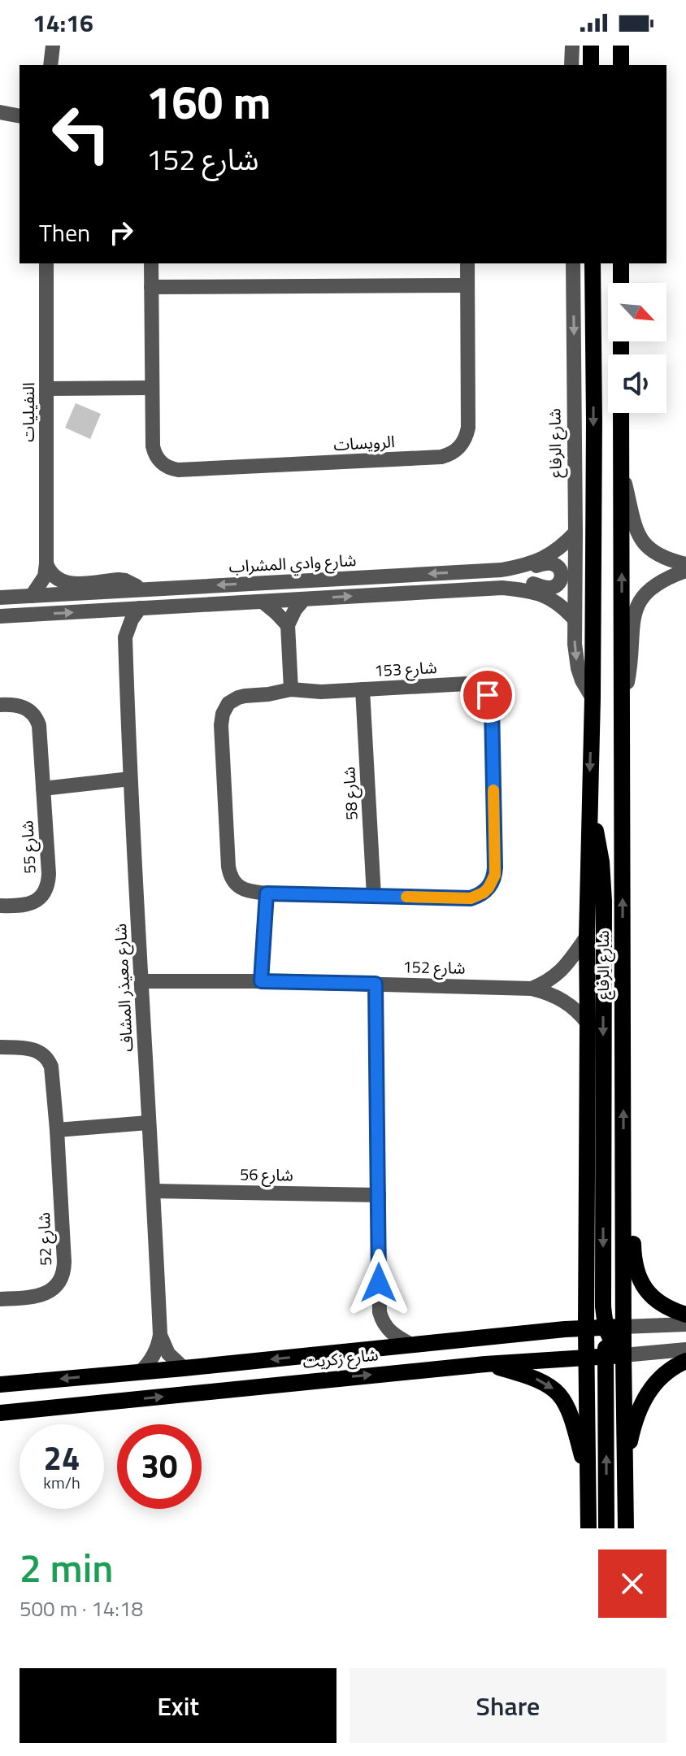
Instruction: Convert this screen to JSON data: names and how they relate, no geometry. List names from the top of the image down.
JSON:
{
  "streets": {
    "main road": ["شارع الرفاع", "شارع زكريت"],
    "street": [
      "النفيليات",
      "الرويسات",
      "شارع وادي المشراب",
      "شارع 153",
      "شارع 58",
      "شارع 55",
      "شارع 152",
      "شارع معيذر المشاف",
      "شارع 56",
      "شارع 52"
    ]
  },
  "crossings": [
    ["النفيليات", "شارع وادي المشراب"],
    ["شارع الرفاع", "شارع وادي المشراب"],
    ["شارع الرفاع", "شارع 152"],
    ["شارع الرفاع", "شارع زكريت"],
    ["شارع 153", "شارع 58"],
    ["شارع 152", "شارع معيذر المشاف"],
    ["شارع معيذر المشاف", "شارع 56"],
    ["شارع معيذر المشاف", "شارع زكريت"]
  ],
  "north": "bottom right",
  "page": {
    "status": "14:16",
    "turn": ["160 m", "شارع 152"],
    "then": "Then",
    "speed": "24 km/h",
    "limit": "30",
    "heading": ["2 min", "500 m · 14:18"],
    "buttons": ["Exit", "Share"]
  }
}
